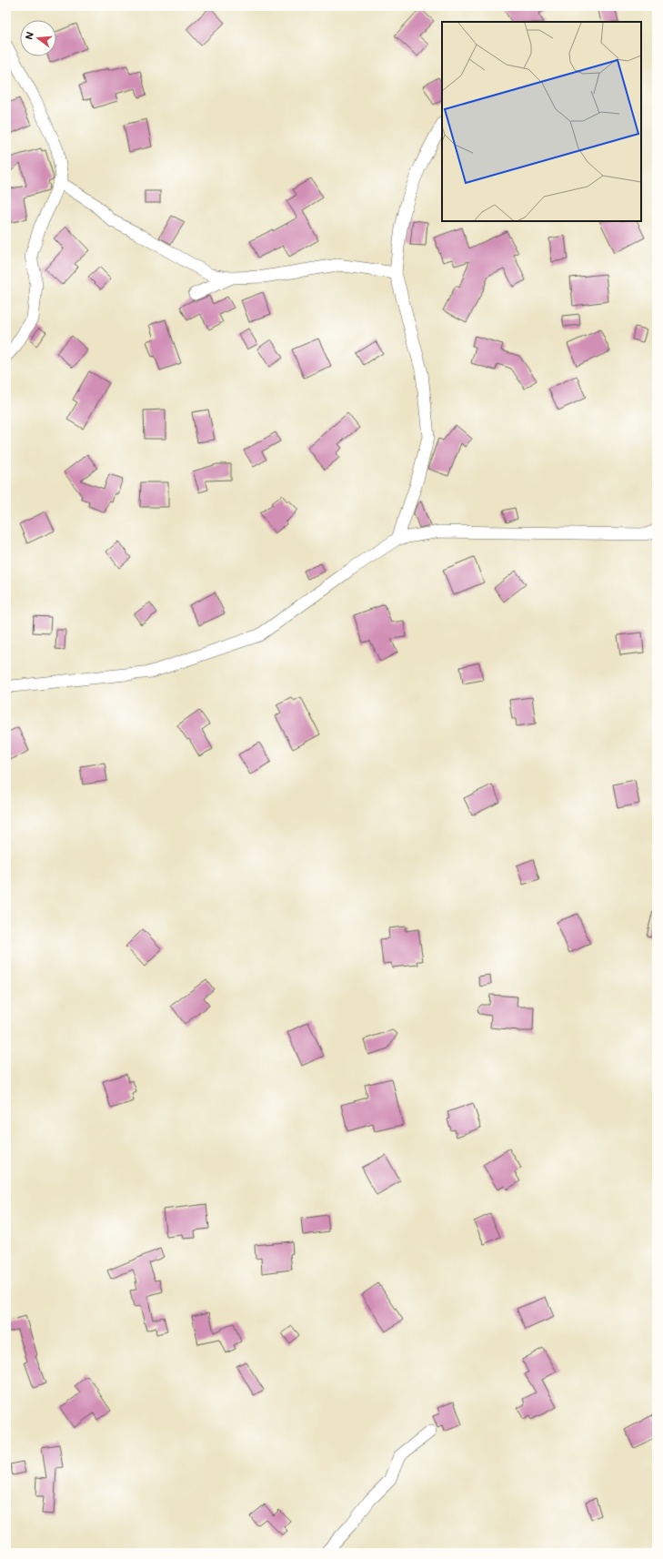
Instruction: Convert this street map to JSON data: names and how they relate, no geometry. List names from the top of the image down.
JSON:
{
  "north": "left"
}
